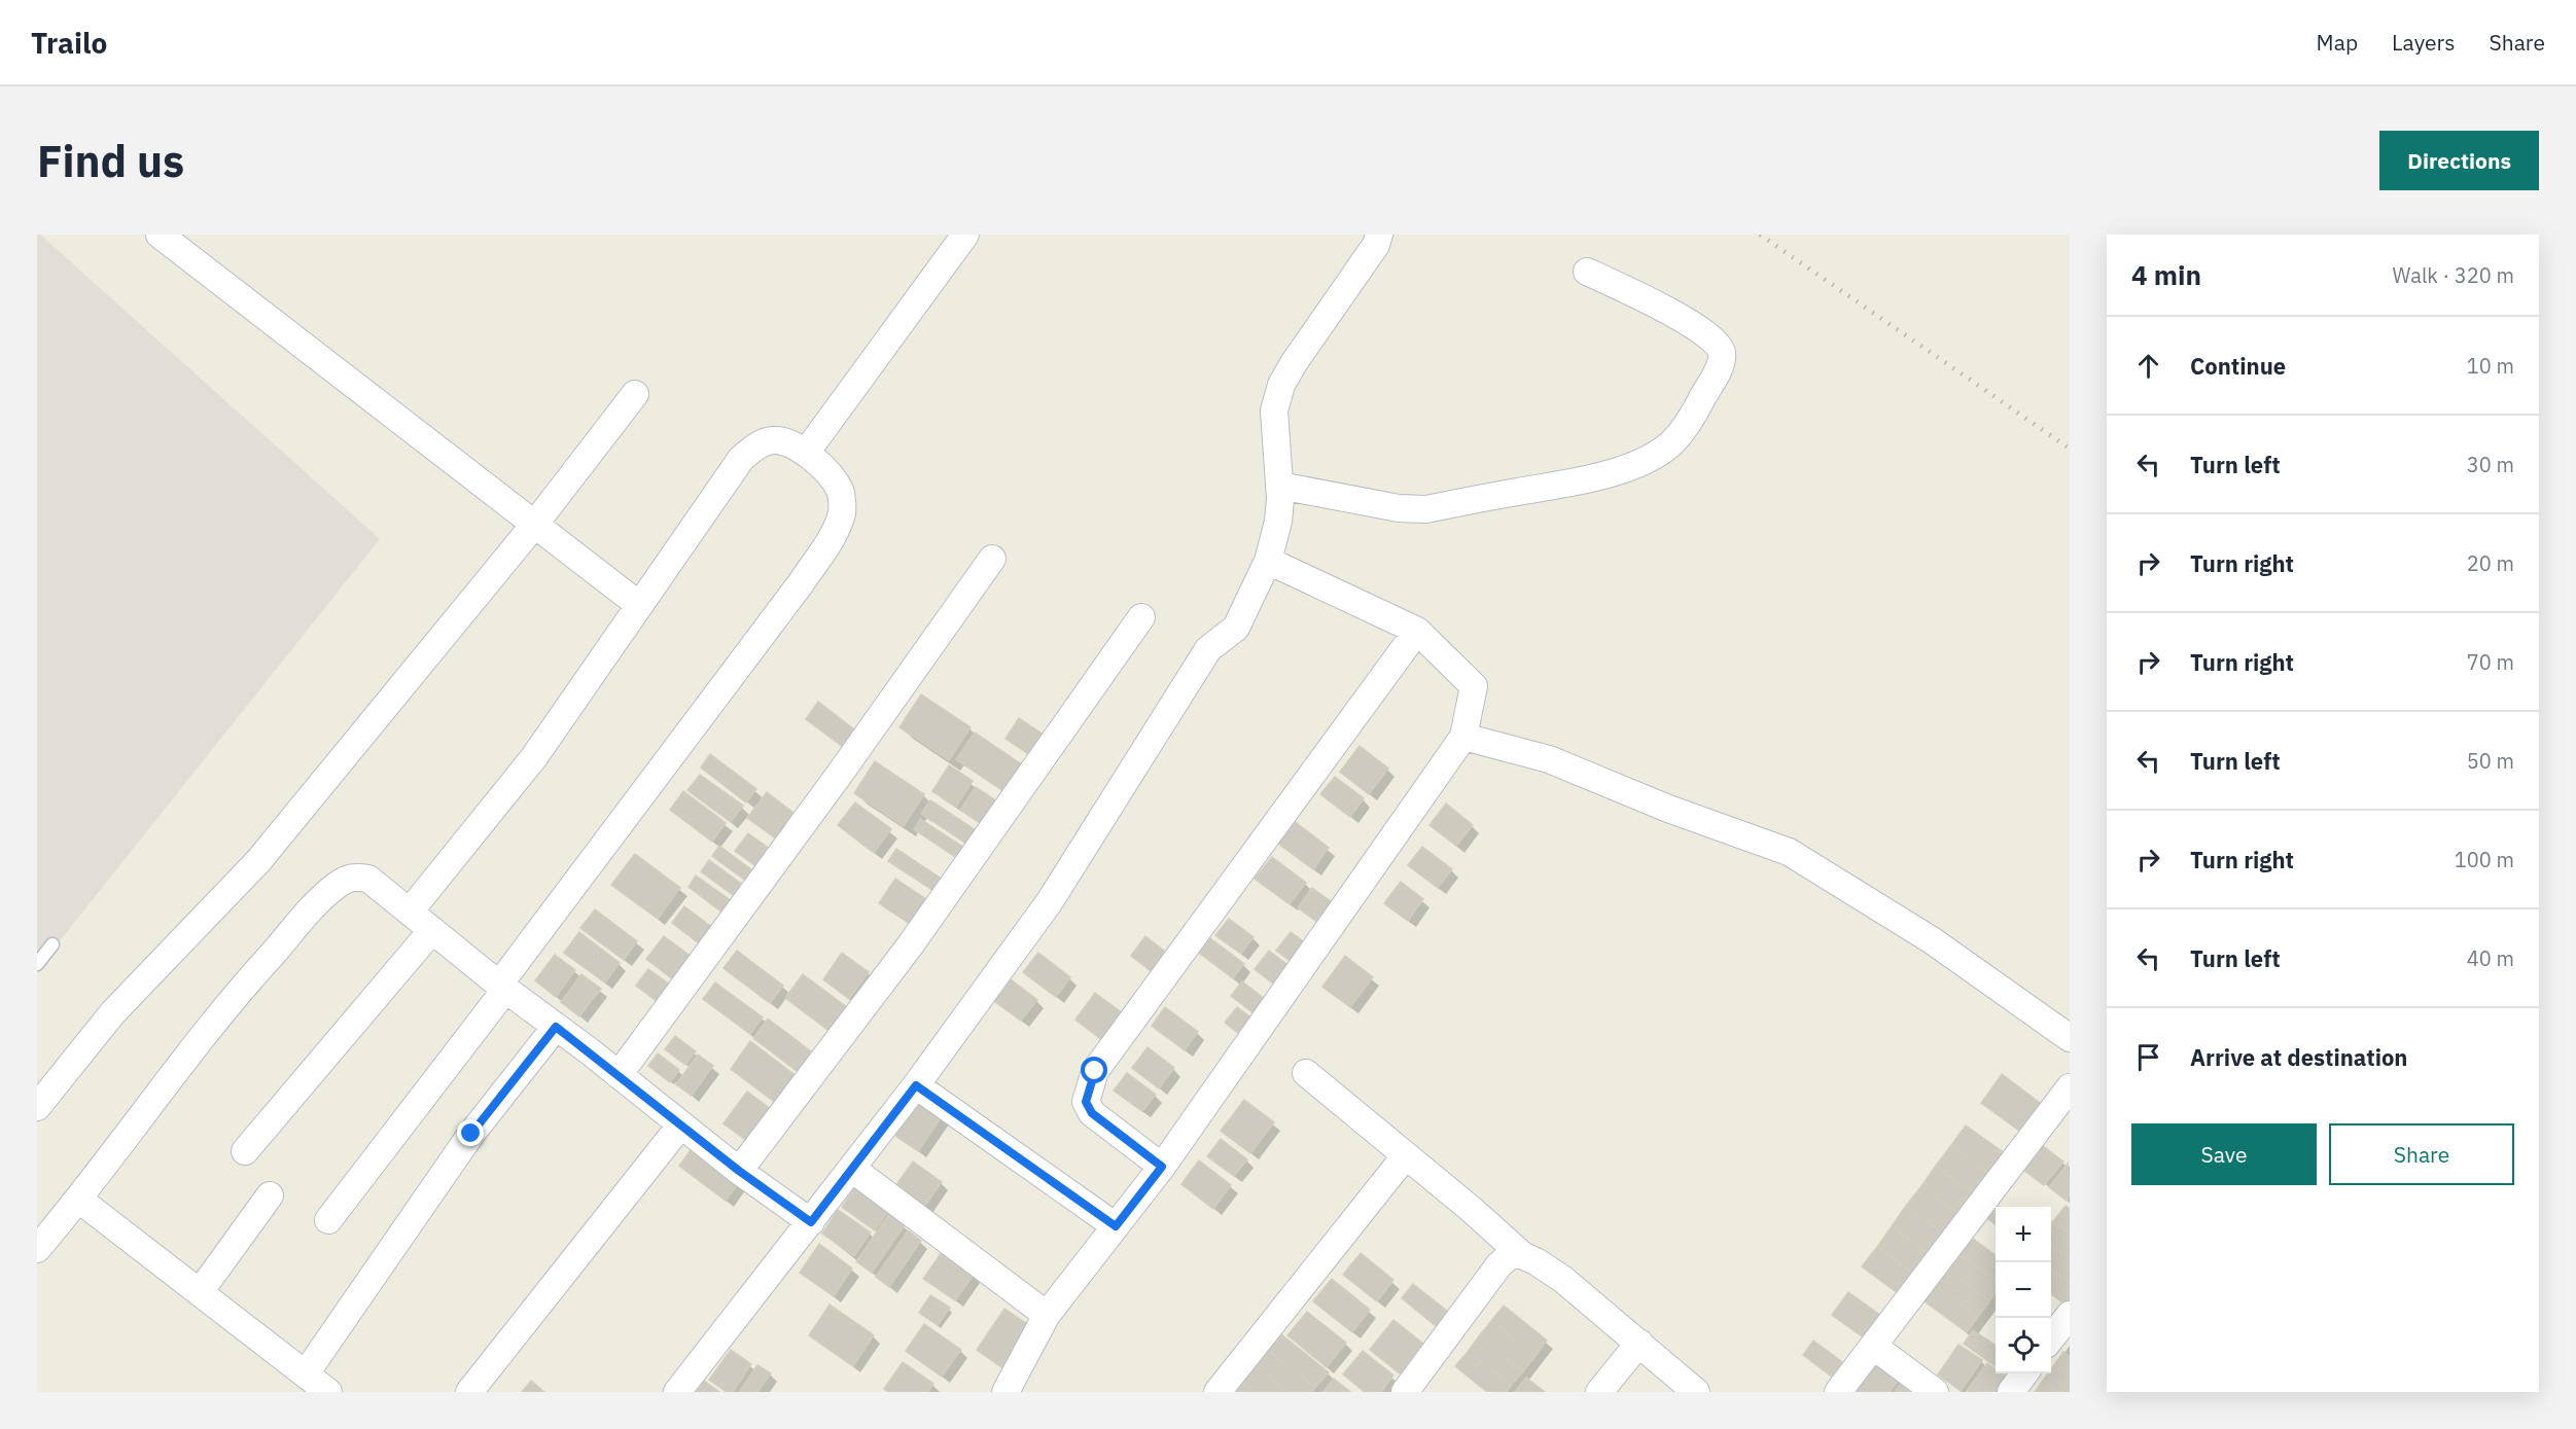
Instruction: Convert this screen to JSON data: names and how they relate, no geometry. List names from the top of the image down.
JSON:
{
  "page": {
    "header": "Trailo",
    "nav": ["Map", "Layers", "Share"],
    "buttons": [
      "Directions",
      ["Save", "Share"]
    ],
    "title": "Find us",
    "heading": ["4 min", "Walk · 320 m"],
    "list": [
      ["Continue", "10 m"],
      ["Turn left", "30 m"],
      ["Turn right", "20 m"],
      ["Turn right", "70 m"],
      ["Turn left", "50 m"],
      ["Turn right", "100 m"],
      ["Turn left", "40 m"],
      "Arrive at destination"
    ],
    "map_buttons": ["+", "−"]
  }
}
